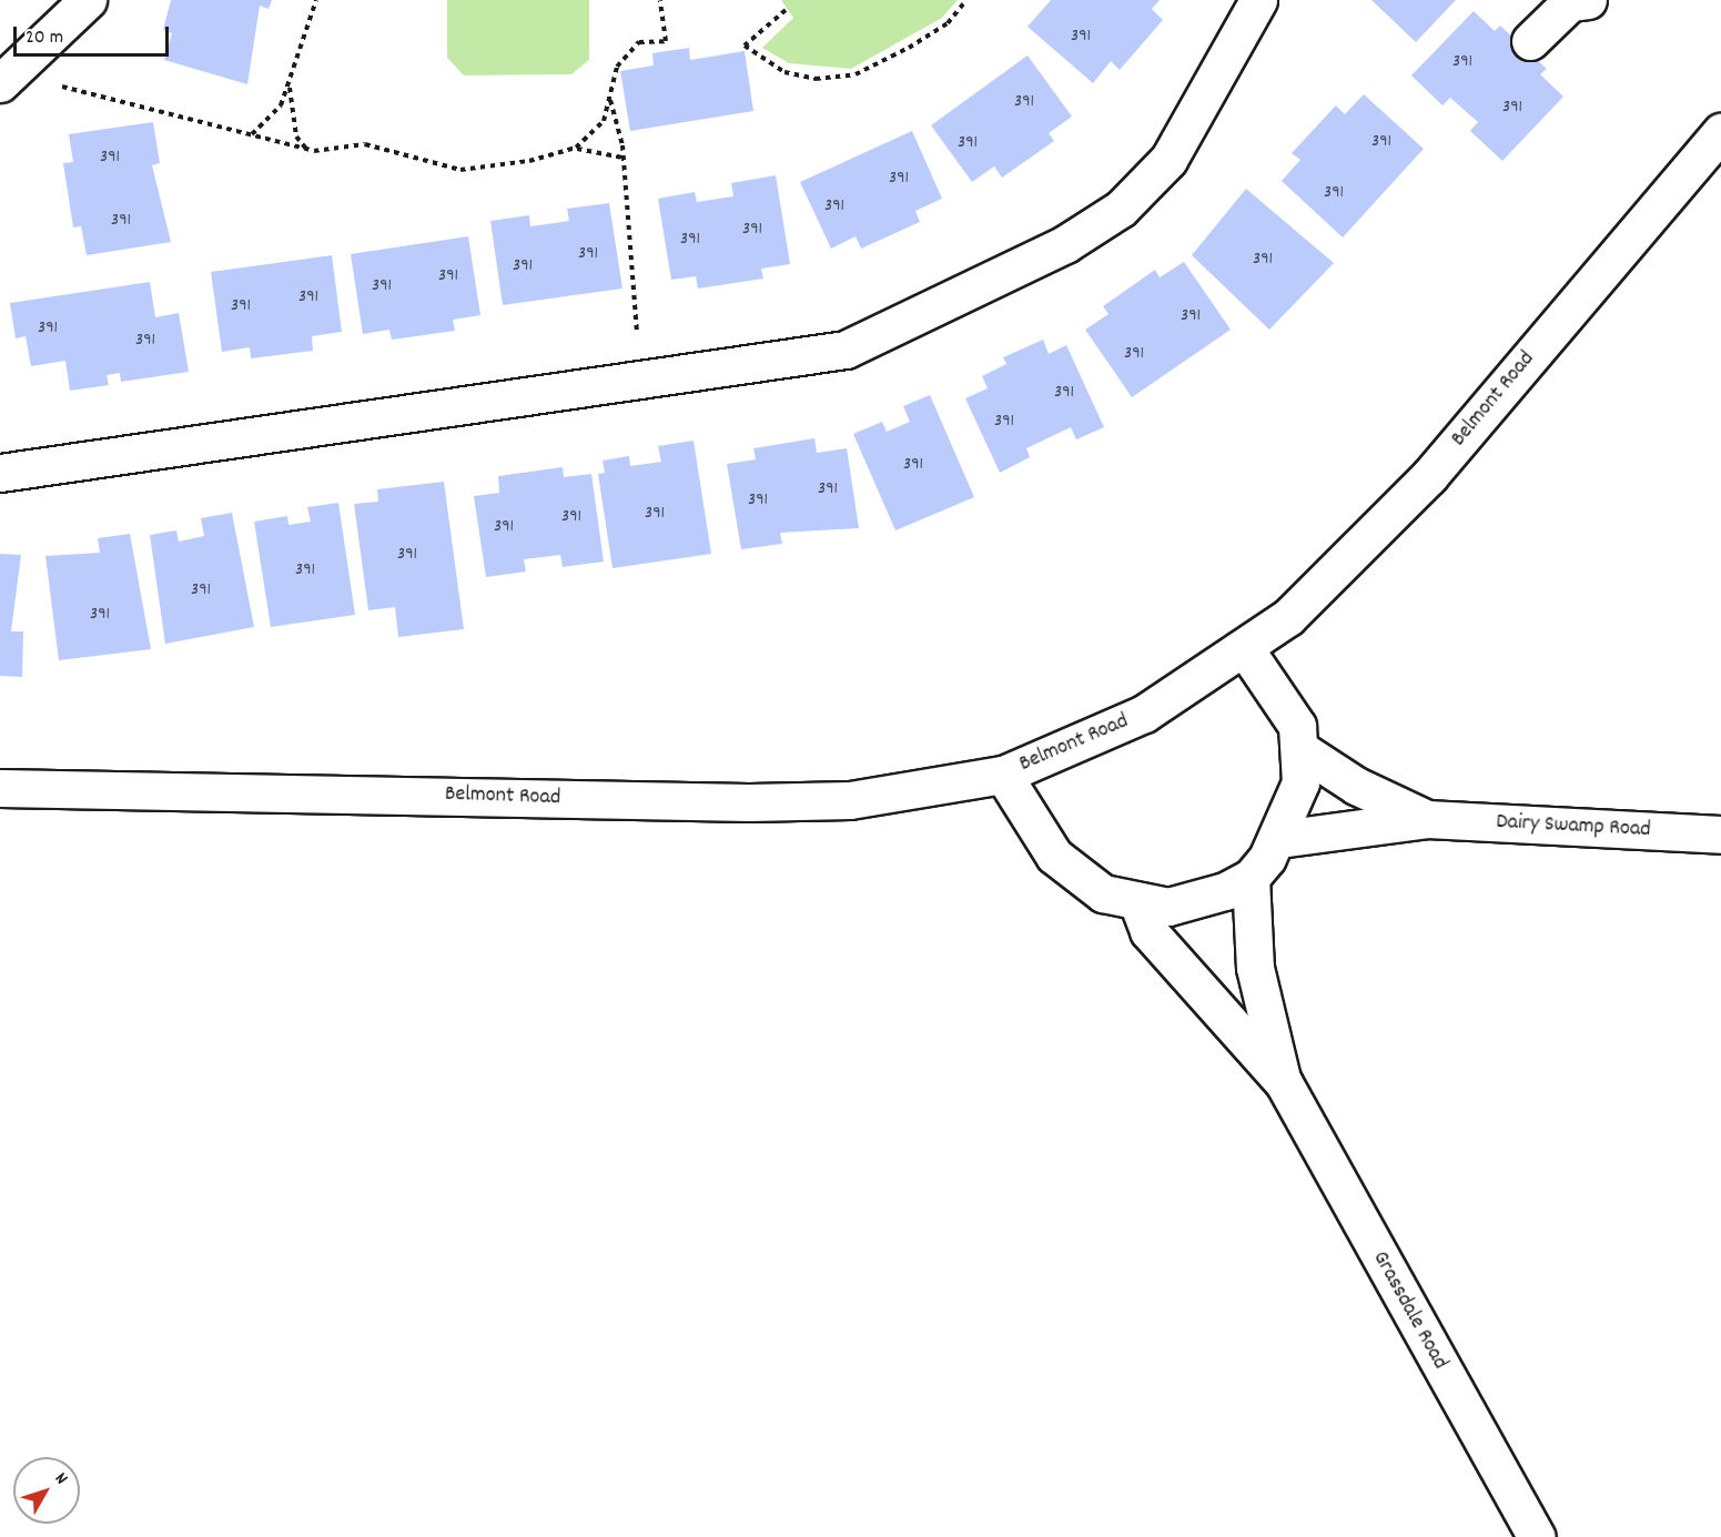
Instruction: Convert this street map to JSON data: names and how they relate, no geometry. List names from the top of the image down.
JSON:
{
  "streets": {
    "street": ["Belmont Road", "Dairy Swamp Road", "Grassdale Road"]
  },
  "crossings": [
    ["Belmont Road", "Dairy Swamp Road"],
    ["Belmont Road", "Grassdale Road"]
  ],
  "house_numbers": [
    "391",
    "391",
    "391",
    "391",
    "391",
    "391",
    "391",
    "391",
    "391",
    "391",
    "391",
    "391",
    "391",
    "391",
    "391",
    "391",
    "391",
    "391",
    "391",
    "391",
    "391",
    "391",
    "391",
    "391",
    "391",
    "391",
    "391",
    "391",
    "391",
    "391",
    "391",
    "391",
    "391",
    "391",
    "391",
    "391"
  ],
  "scale_bar": "20 m",
  "north": "top right"
}
